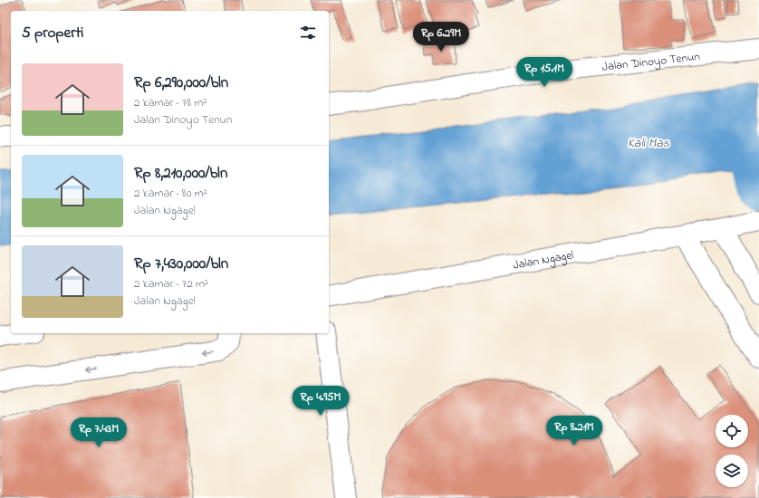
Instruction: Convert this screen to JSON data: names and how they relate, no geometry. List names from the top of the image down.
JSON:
{
  "streets": {
    "main road": ["Jalan Dinoyo Tenun", "Jalan Ngagel"]
  },
  "water": ["Kali Mas"],
  "page": {
    "heading": "5 properti",
    "price": [
      "Rp 6.29M",
      "Rp 15.1M",
      "Rp 4.95M",
      "Rp 8.21M",
      "Rp 7.43M"
    ],
    "list": [
      {
        "name": "Rp 6,290,000/bln",
        "note": "2 kamar · 78 m² · Jalan Dinoyo Tenun"
      },
      {
        "name": "Rp 8,210,000/bln",
        "note": "2 kamar · 80 m² · Jalan Ngagel"
      },
      {
        "name": "Rp 7,430,000/bln",
        "note": "2 kamar · 72 m² · Jalan Ngagel"
      }
    ]
  }
}
